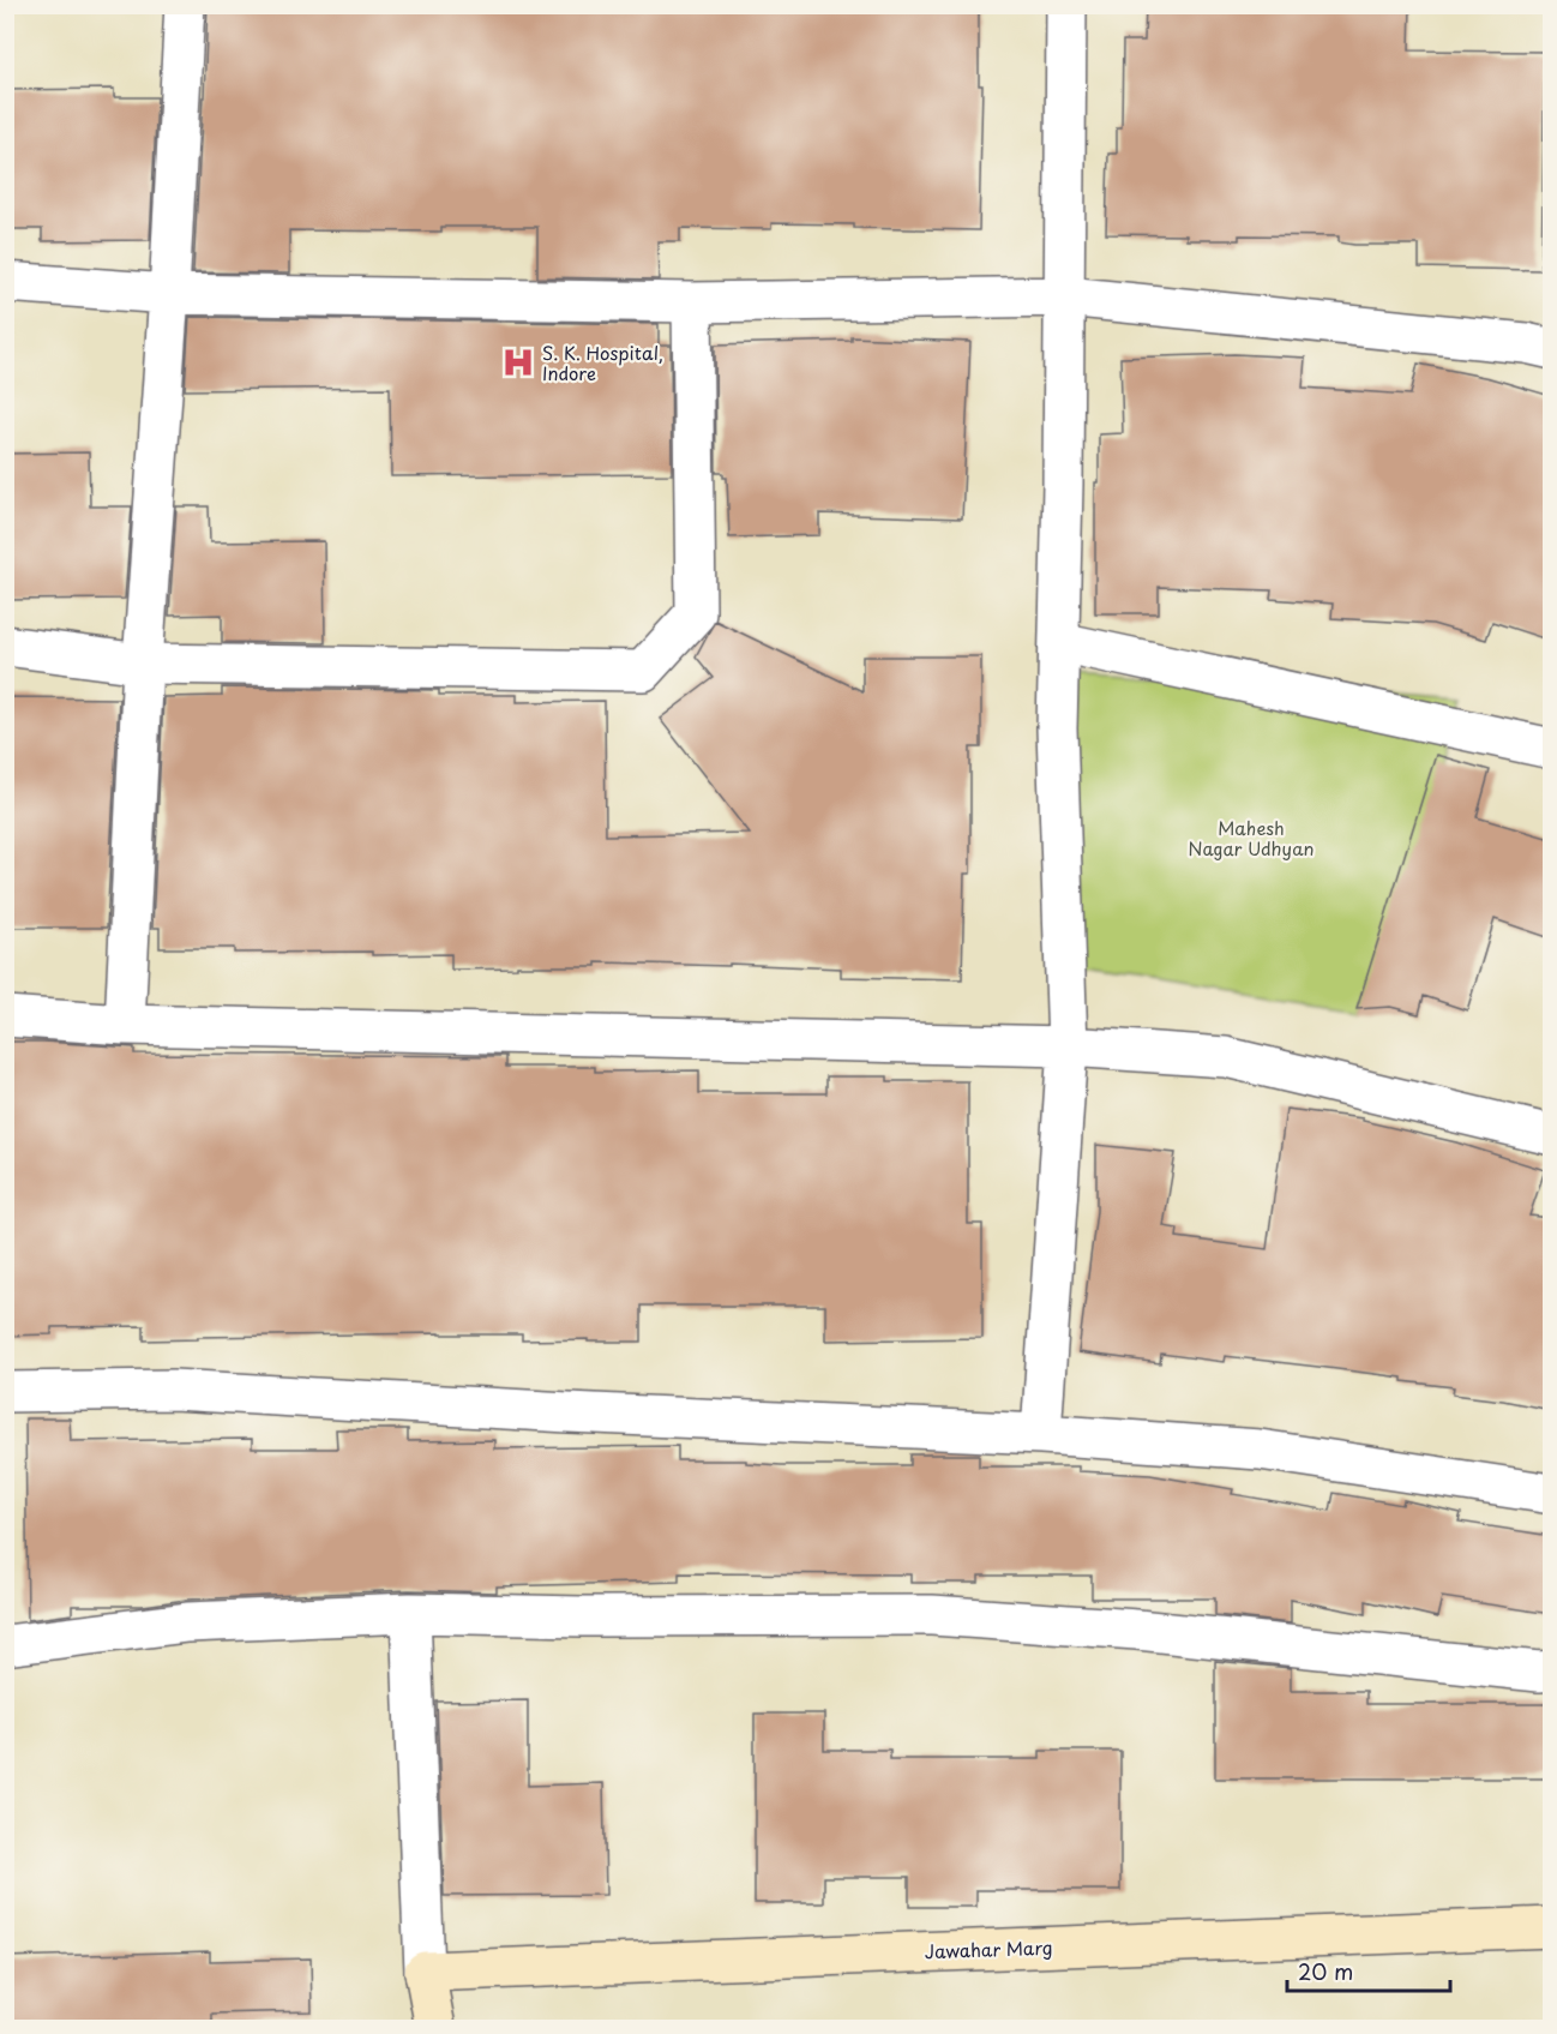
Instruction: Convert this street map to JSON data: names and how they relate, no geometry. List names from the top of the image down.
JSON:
{
  "streets": {
    "street": ["Jawahar Marg"]
  },
  "parks": ["Mahesh Nagar Udhyan"],
  "places": {
    "hospital": ["S. K. Hospital, Indore"]
  },
  "scale_bar": "20 m"
}
